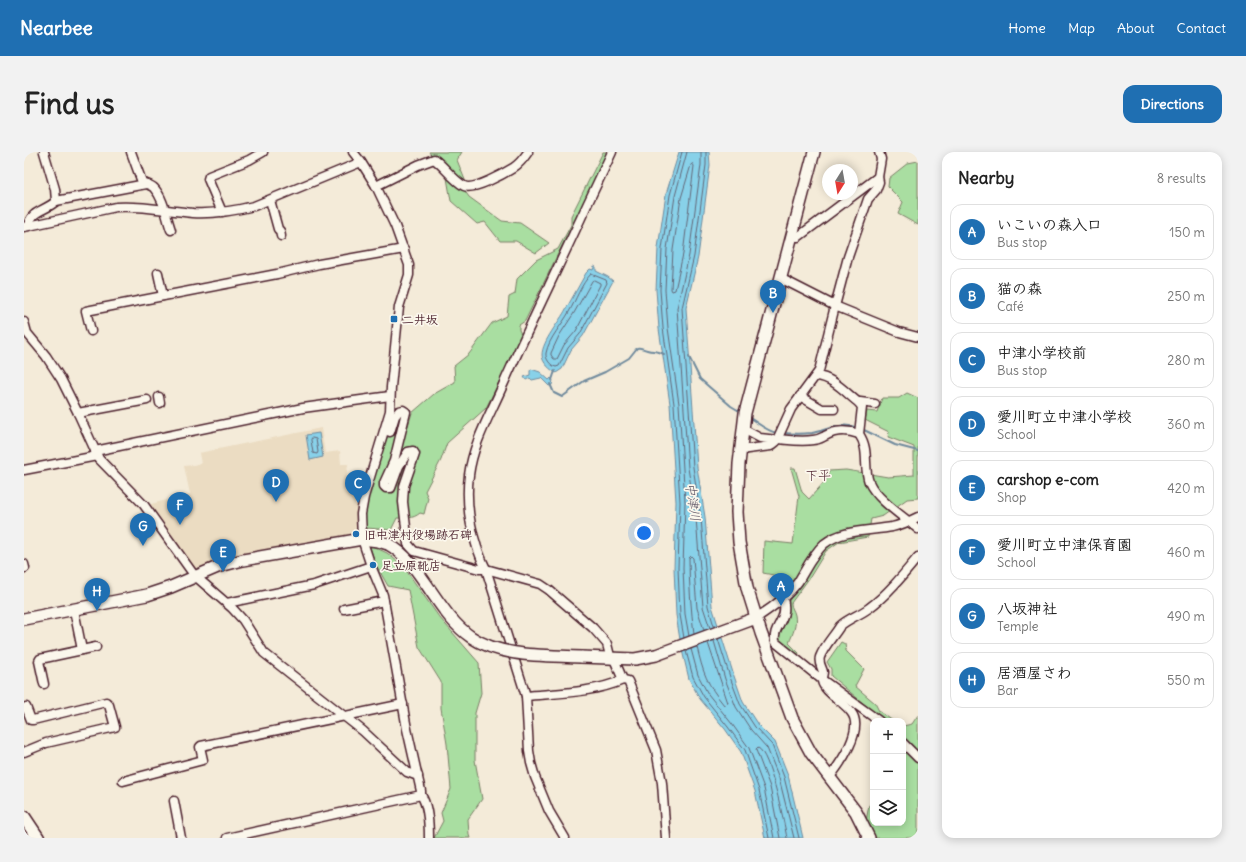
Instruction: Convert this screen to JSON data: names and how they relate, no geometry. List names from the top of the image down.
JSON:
{
  "districts": ["下平"],
  "water": ["中津川"],
  "places": {
    "transit": ["二井坂"],
    "other": ["旧中津村役場跡石碑", "足立原靴店"]
  },
  "north": "bottom",
  "page": {
    "header": "Nearbee",
    "nav": [
      "Home",
      "Map",
      "About",
      "Contact"
    ],
    "buttons": "Directions",
    "title": "Find us",
    "heading": ["Nearby", "8 results"],
    "list": [
      {
        "mark": "A",
        "name": "いこいの森入口",
        "note": "Bus stop",
        "value": "150 m"
      },
      {
        "mark": "B",
        "name": "猫の森",
        "note": "Café",
        "value": "250 m"
      },
      {
        "mark": "C",
        "name": "中津小学校前",
        "note": "Bus stop",
        "value": "280 m"
      },
      {
        "mark": "D",
        "name": "愛川町立中津小学校",
        "note": "School",
        "value": "360 m"
      },
      {
        "mark": "E",
        "name": "carshop e-com",
        "note": "Shop",
        "value": "420 m"
      },
      {
        "mark": "F",
        "name": "愛川町立中津保育園",
        "note": "School",
        "value": "460 m"
      },
      {
        "mark": "G",
        "name": "八坂神社",
        "note": "Temple",
        "value": "490 m"
      },
      {
        "mark": "H",
        "name": "居酒屋さわ",
        "note": "Bar",
        "value": "550 m"
      }
    ],
    "pins": [
      "B",
      "D",
      "C",
      "F",
      "G",
      "E",
      "A",
      "H"
    ],
    "map_buttons": ["+", "−"]
  }
}
